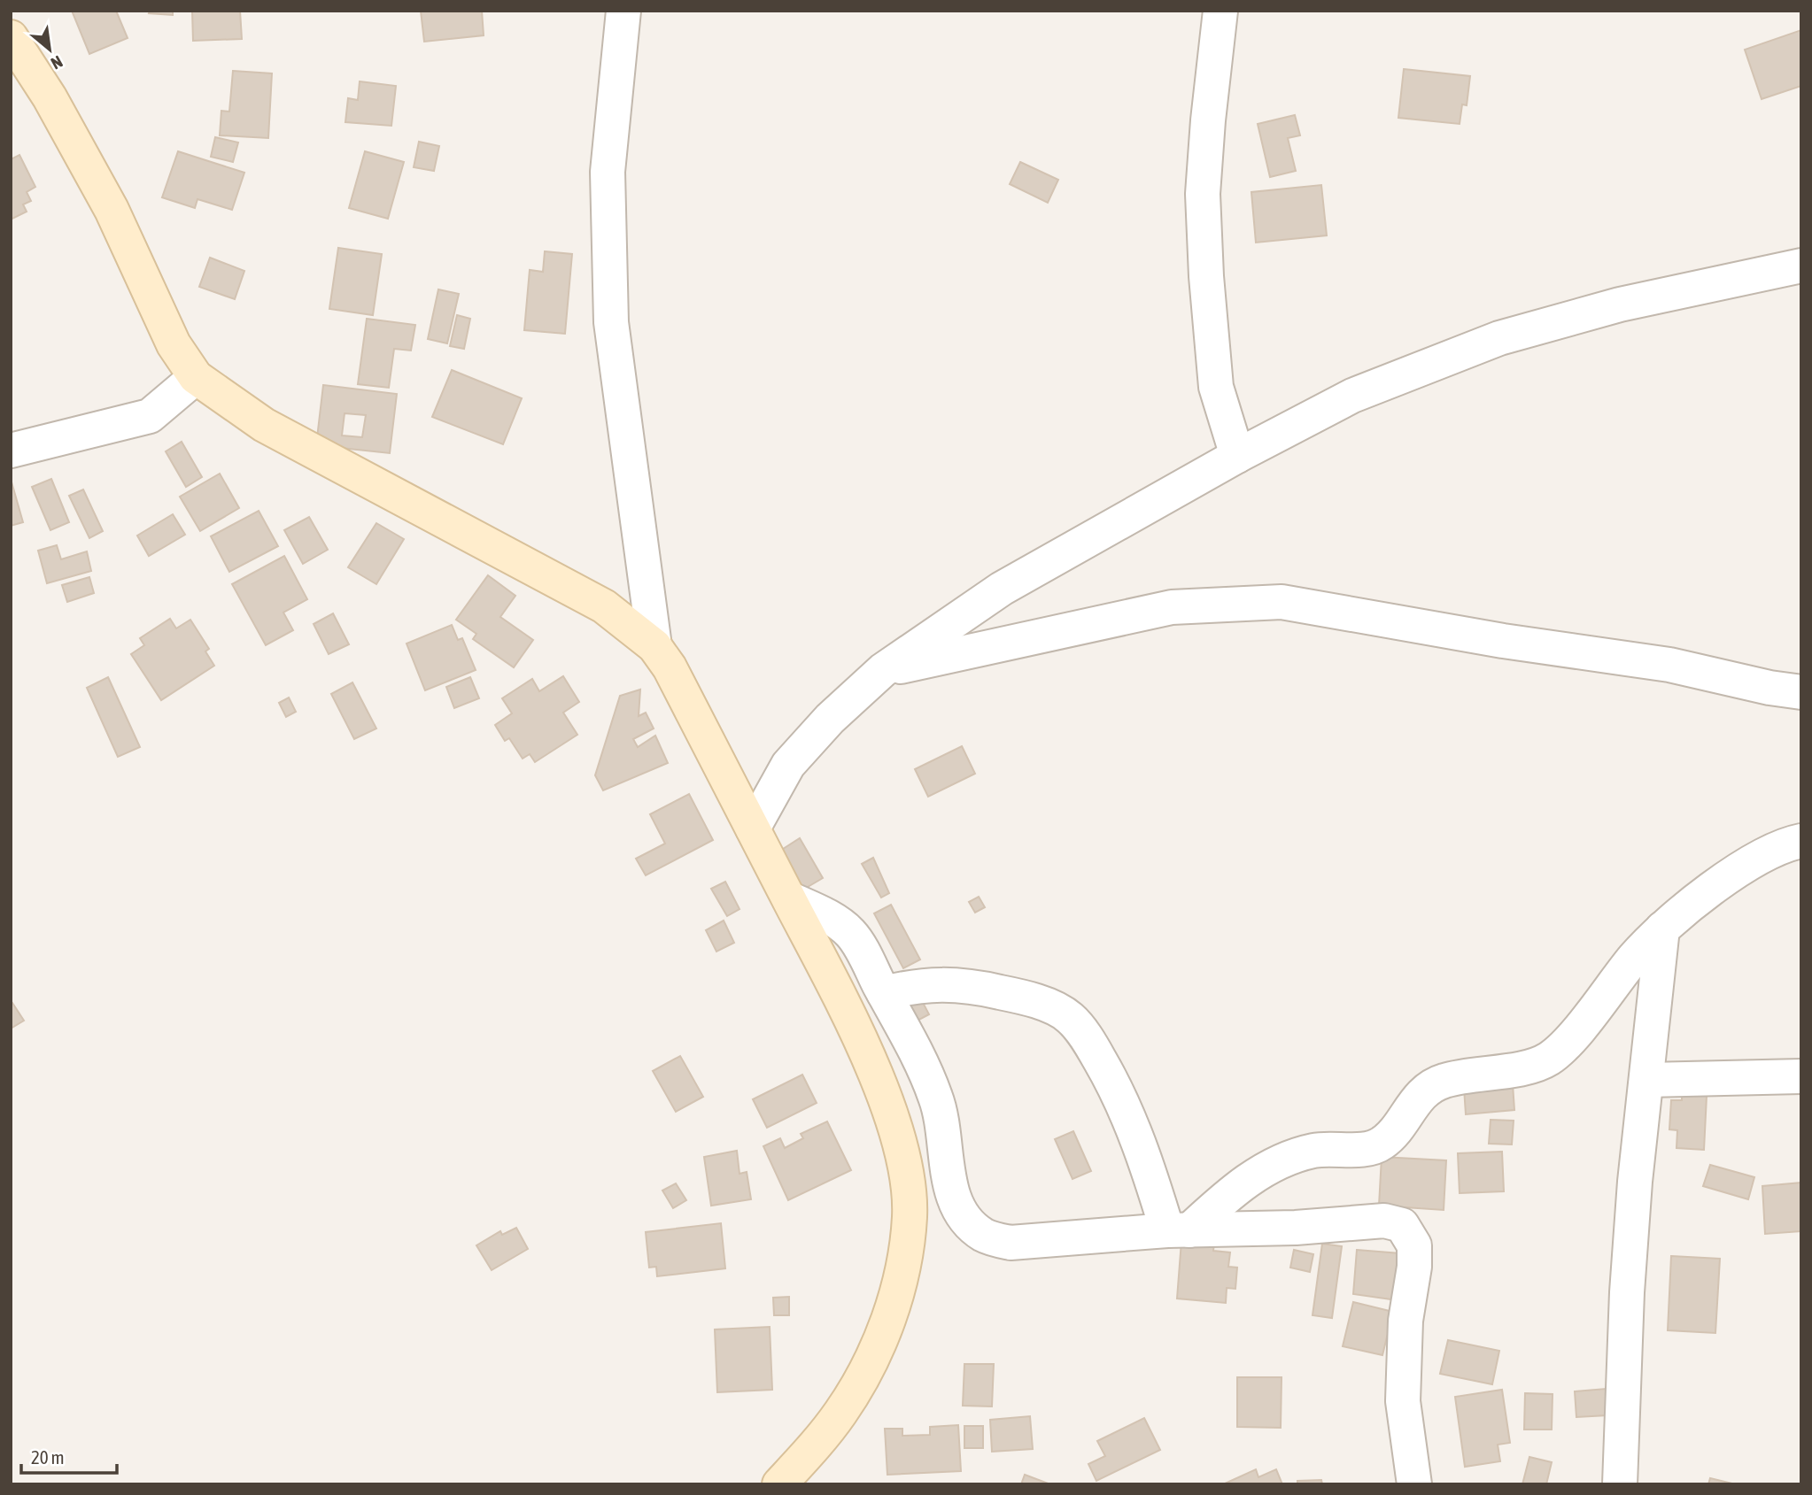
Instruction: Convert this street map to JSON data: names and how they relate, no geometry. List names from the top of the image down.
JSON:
{
  "scale_bar": "20 m",
  "north": "bottom right"
}
